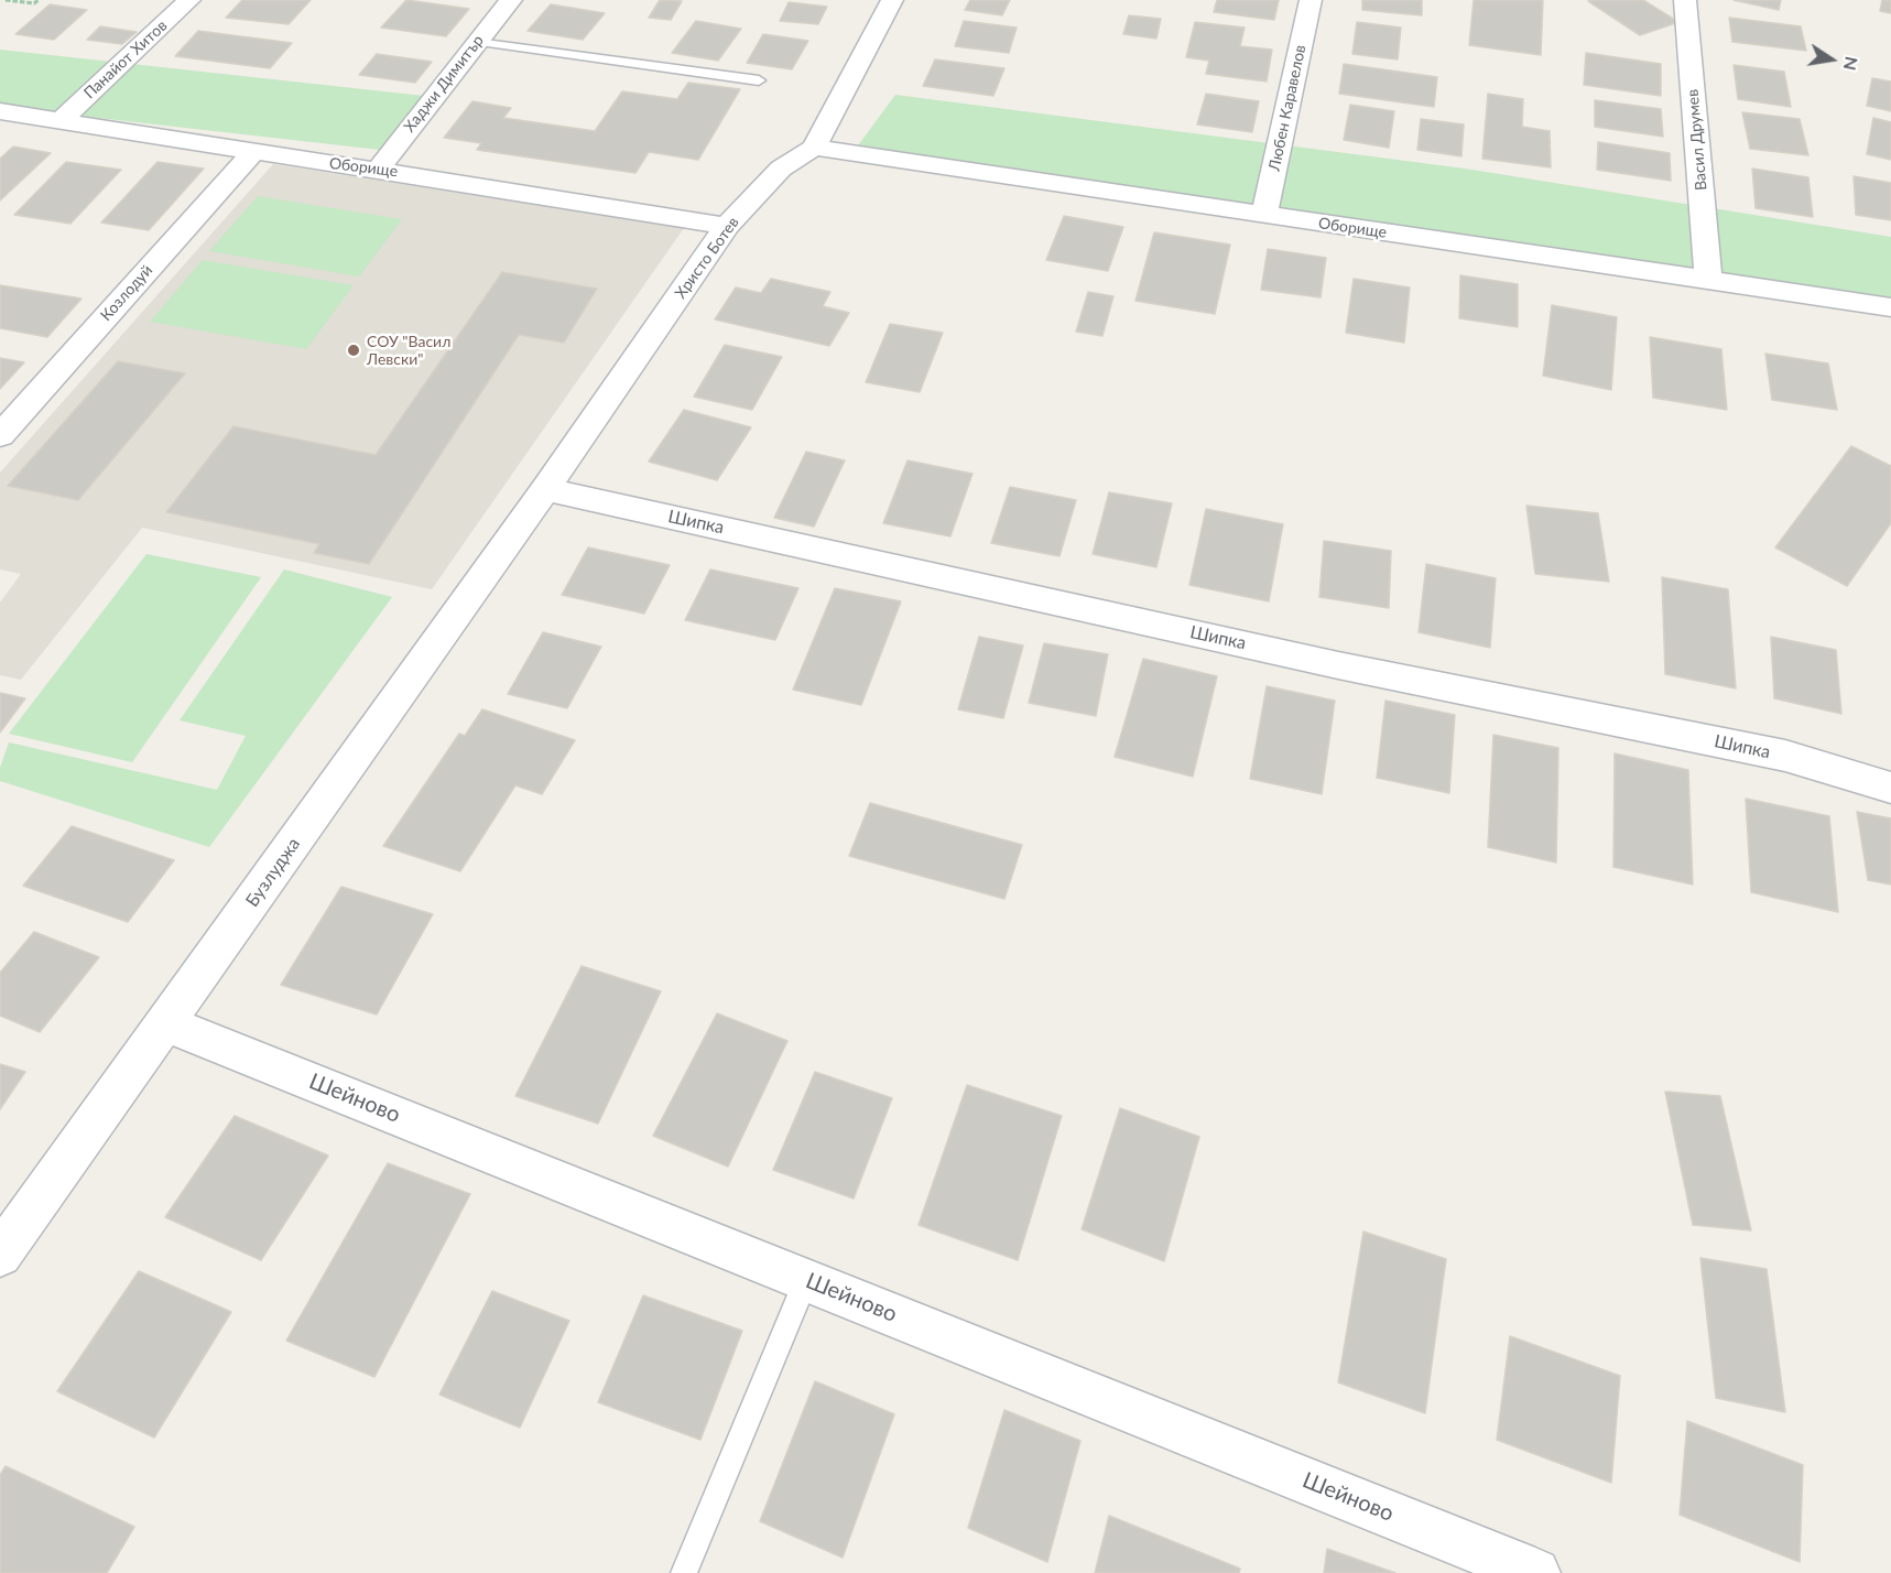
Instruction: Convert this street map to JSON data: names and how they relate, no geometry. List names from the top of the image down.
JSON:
{
  "streets": {
    "street": [
      "Панайот Хитов",
      "Хаджи Димитър",
      "Любен Каравелов",
      "Васил Друмев",
      "Оборище",
      "Христо Ботев",
      "Козлодуй",
      "Шипка",
      "Бузлуджа",
      "Шейново"
    ]
  },
  "crossings": [
    ["Панайот Хитов", "Оборище"],
    ["Хаджи Димитър", "Оборище"],
    ["Любен Каравелов", "Оборище"],
    ["Васил Друмев", "Оборище"],
    ["Оборище", "Христо Ботев"],
    ["Оборище", "Козлодуй"],
    ["Христо Ботев", "Шипка"],
    ["Христо Ботев", "Бузлуджа"],
    ["Шипка", "Бузлуджа"],
    ["Бузлуджа", "Шейново"]
  ],
  "places": ["СОУ \"Васил Левски\""],
  "north": "right"
}
